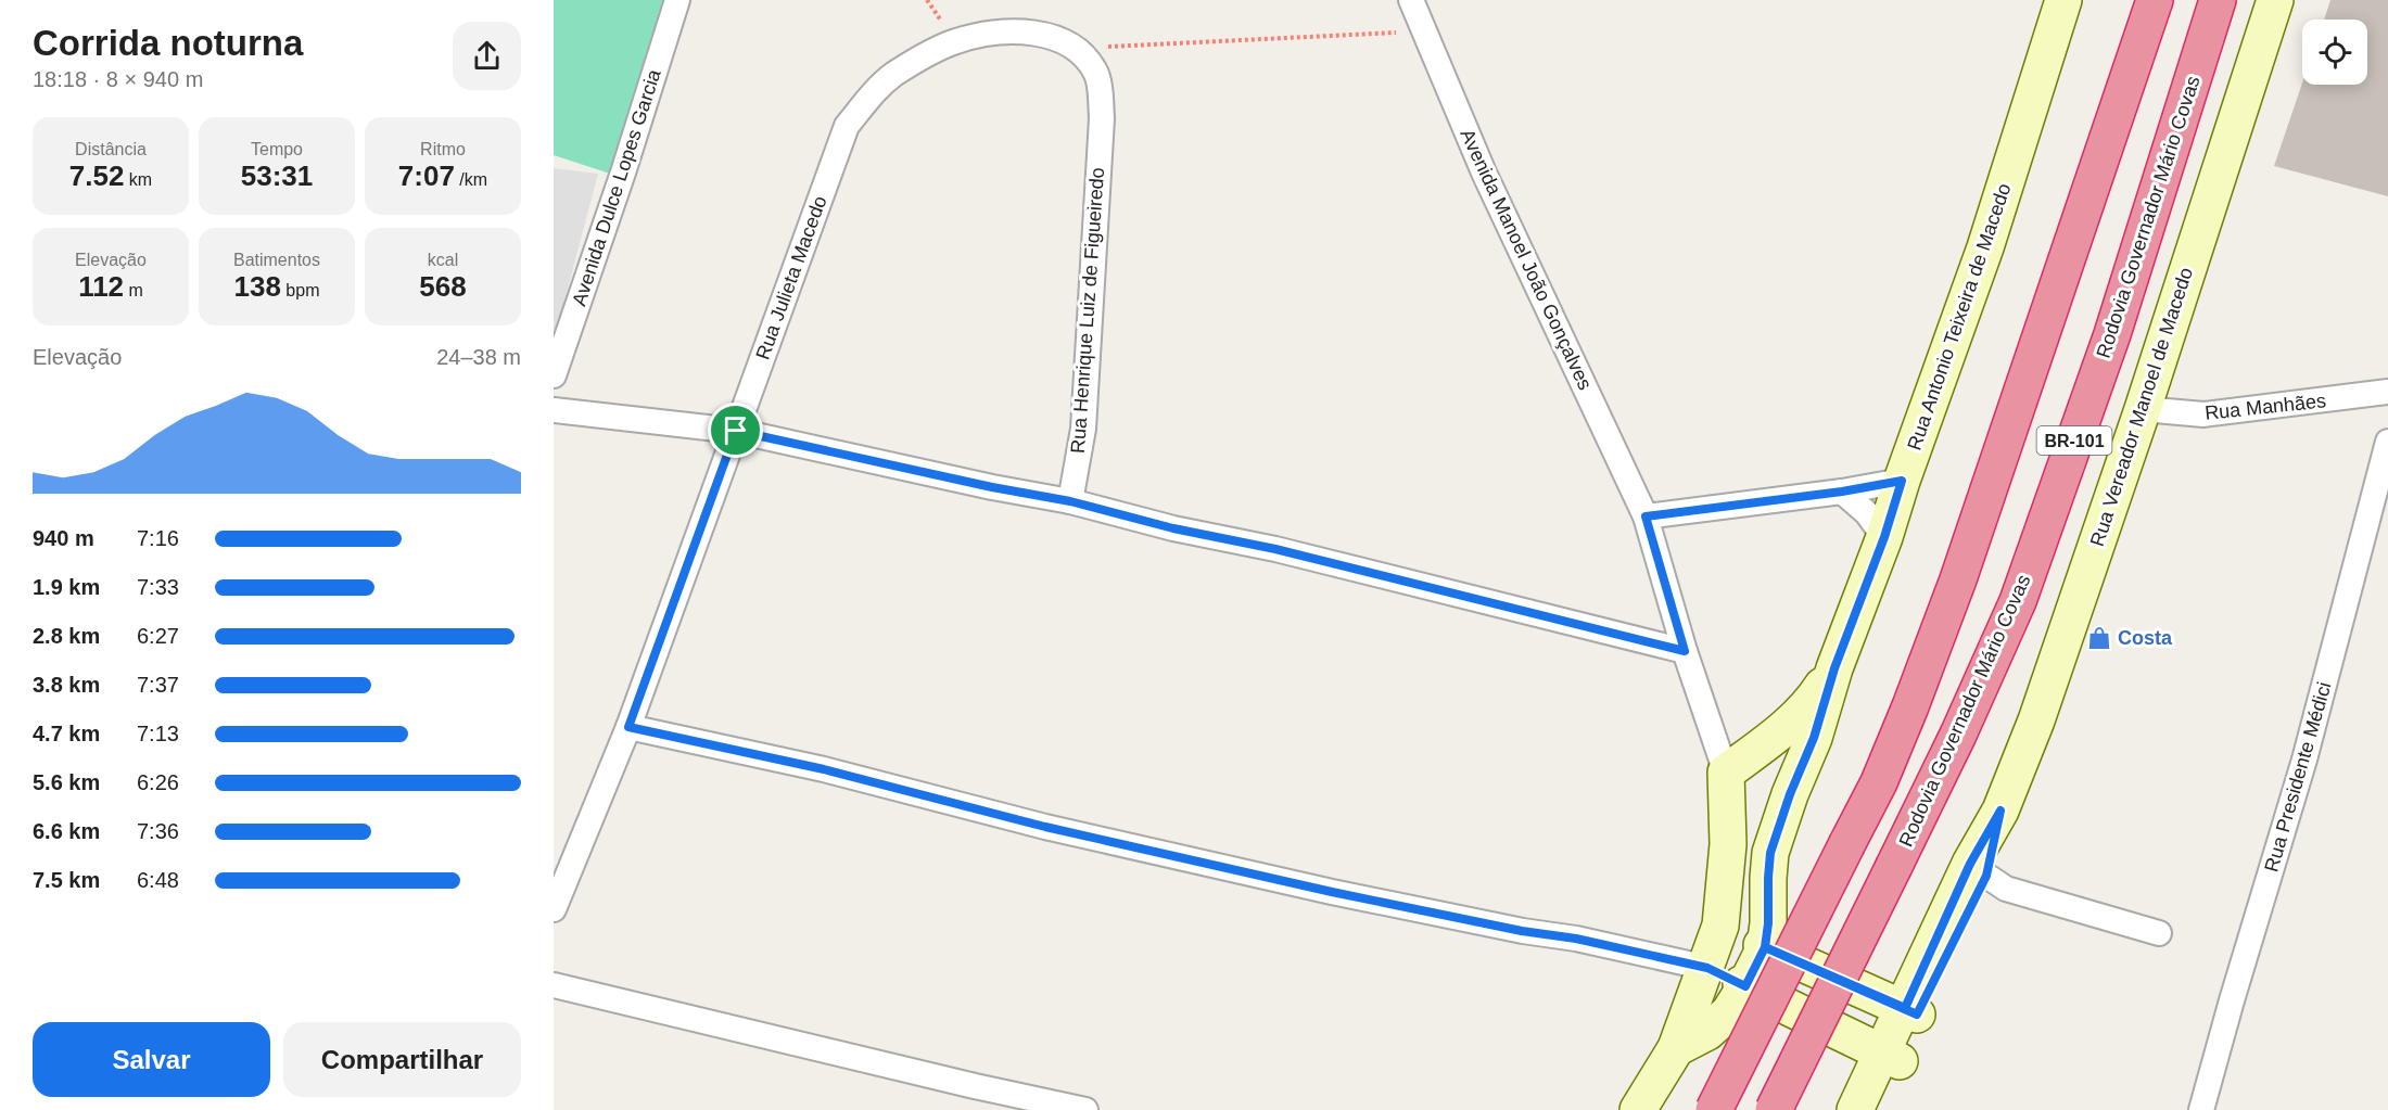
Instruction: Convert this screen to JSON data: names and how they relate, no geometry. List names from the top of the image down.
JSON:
{
  "streets": {
    "highway": ["Rodovia Governador Mário Covas", "BR-101"],
    "street": [
      "Avenida Dulce Lopes Garcia",
      "Avenida Manoel João Gonçalves",
      "Rua Julieta Macedo",
      "Rua Henrique Luiz de Figueiredo",
      "Rua Antonio Teixeira de Macedo",
      "Rua Vereador Manoel de Macedo",
      "Rua Manhães",
      "Rua Presidente Médici"
    ]
  },
  "crossings": [
    ["Rua Julieta Macedo", "Rua Henrique Luiz de Figueiredo"],
    ["Rua Vereador Manoel de Macedo", "Rua Manhães"]
  ],
  "places": {
    "shop": ["Costa"]
  },
  "page": {
    "heading": ["Corrida noturna", "18:18 · 8 × 940 m"],
    "stats": [
      ["Distância", "7.52 km"],
      ["Tempo", "53:31"],
      ["Ritmo", "7:07 /km"],
      ["Elevação", "112 m"],
      ["Batimentos", "138 bpm"],
      ["kcal", "568"]
    ],
    "chart": ["Elevação", "24–38 m"],
    "list": [
      {
        "name": "940 m",
        "note": "7:16"
      },
      {
        "name": "1.9 km",
        "note": "7:33"
      },
      {
        "name": "2.8 km",
        "note": "6:27"
      },
      {
        "name": "3.8 km",
        "note": "7:37"
      },
      {
        "name": "4.7 km",
        "note": "7:13"
      },
      {
        "name": "5.6 km",
        "note": "6:26"
      },
      {
        "name": "6.6 km",
        "note": "7:36"
      },
      {
        "name": "7.5 km",
        "note": "6:48"
      }
    ],
    "buttons": ["Salvar", "Compartilhar"]
  }
}
